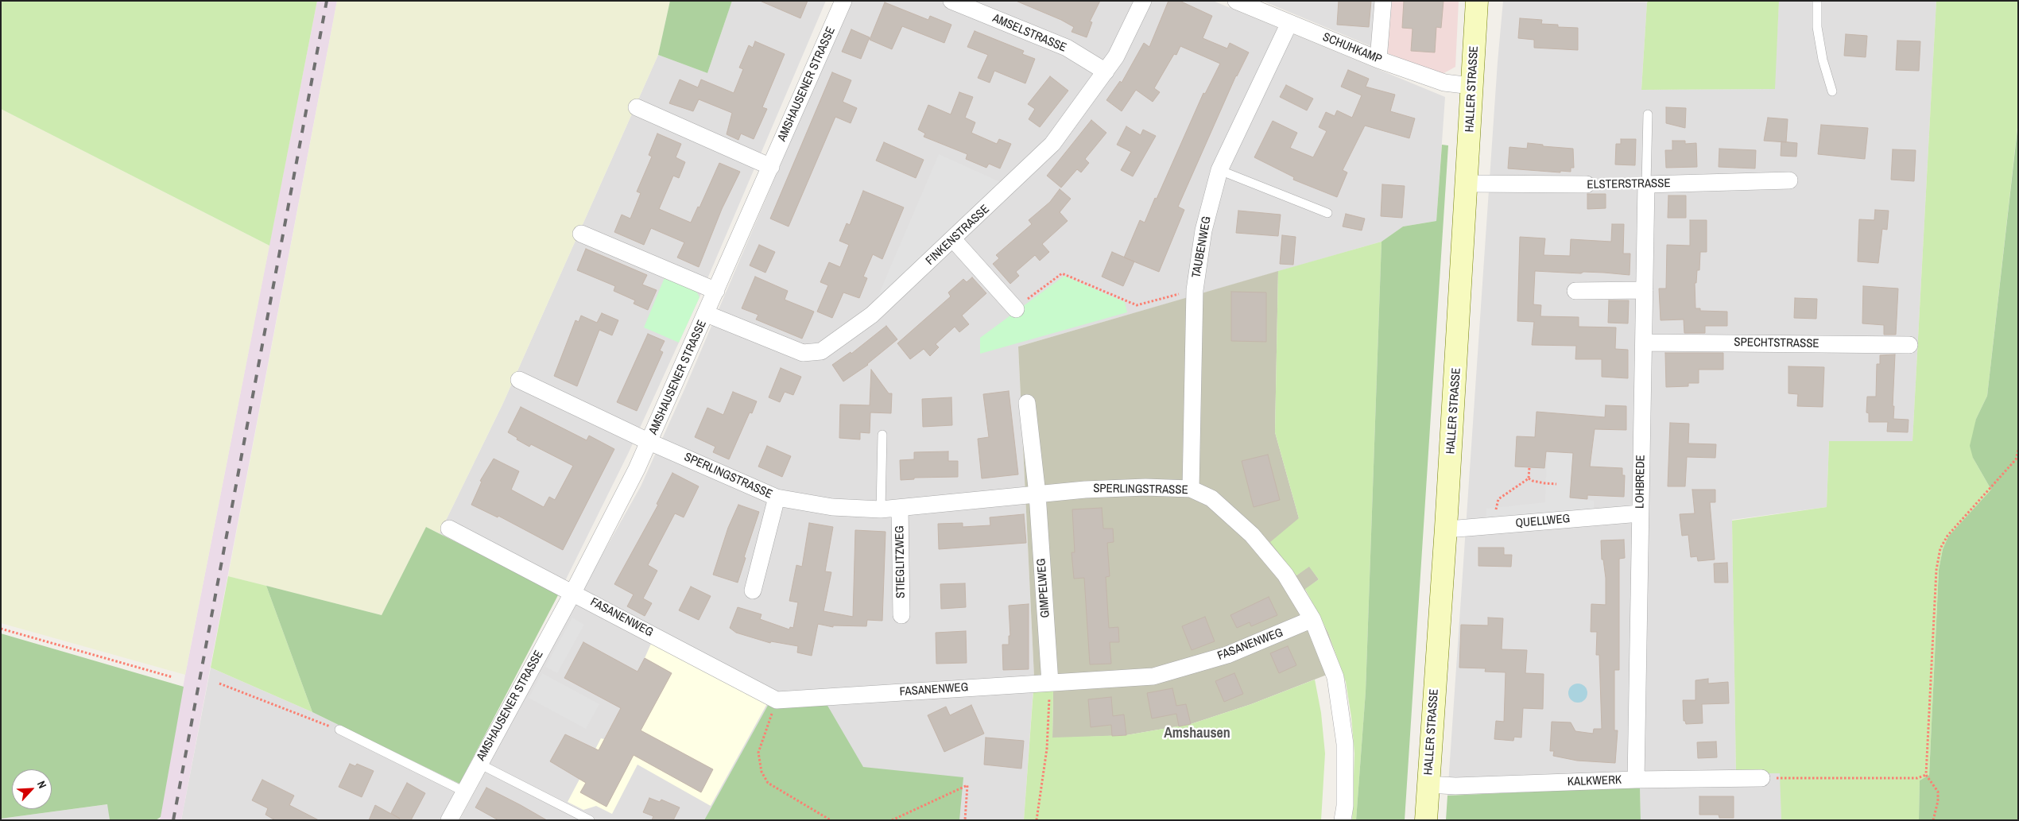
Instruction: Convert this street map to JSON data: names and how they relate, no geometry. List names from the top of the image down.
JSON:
{
  "streets": {
    "main road": ["HALLER STRASSE"],
    "street": [
      "AMSELSTRASSE",
      "SCHUHKAMP",
      "AMSHAUSENER STRASSE",
      "ELSTERSTRASSE",
      "FINKENSTRASSE",
      "TAUBENWEG",
      "SPECHTSTRASSE",
      "SPERLINGSTRASSE",
      "LOHBREDE",
      "QUELLWEG",
      "STIEGLITZWEG",
      "GIMPELWEG",
      "FASANENWEG",
      "KALKWERK"
    ]
  },
  "crossings": [
    ["AMSELSTRASSE", "FINKENSTRASSE"],
    ["SCHUHKAMP", "HALLER STRASSE"],
    ["SCHUHKAMP", "TAUBENWEG"],
    ["AMSHAUSENER STRASSE", "FINKENSTRASSE"],
    ["AMSHAUSENER STRASSE", "SPERLINGSTRASSE"],
    ["AMSHAUSENER STRASSE", "FASANENWEG"],
    ["HALLER STRASSE", "ELSTERSTRASSE"],
    ["HALLER STRASSE", "QUELLWEG"],
    ["HALLER STRASSE", "KALKWERK"],
    ["ELSTERSTRASSE", "LOHBREDE"],
    ["TAUBENWEG", "SPERLINGSTRASSE"],
    ["SPECHTSTRASSE", "LOHBREDE"],
    ["SPERLINGSTRASSE", "STIEGLITZWEG"],
    ["SPERLINGSTRASSE", "GIMPELWEG"],
    ["SPERLINGSTRASSE", "FASANENWEG"],
    ["LOHBREDE", "QUELLWEG"],
    ["LOHBREDE", "KALKWERK"],
    ["GIMPELWEG", "FASANENWEG"]
  ],
  "districts": ["Amshausen"],
  "north": "top right"
}
